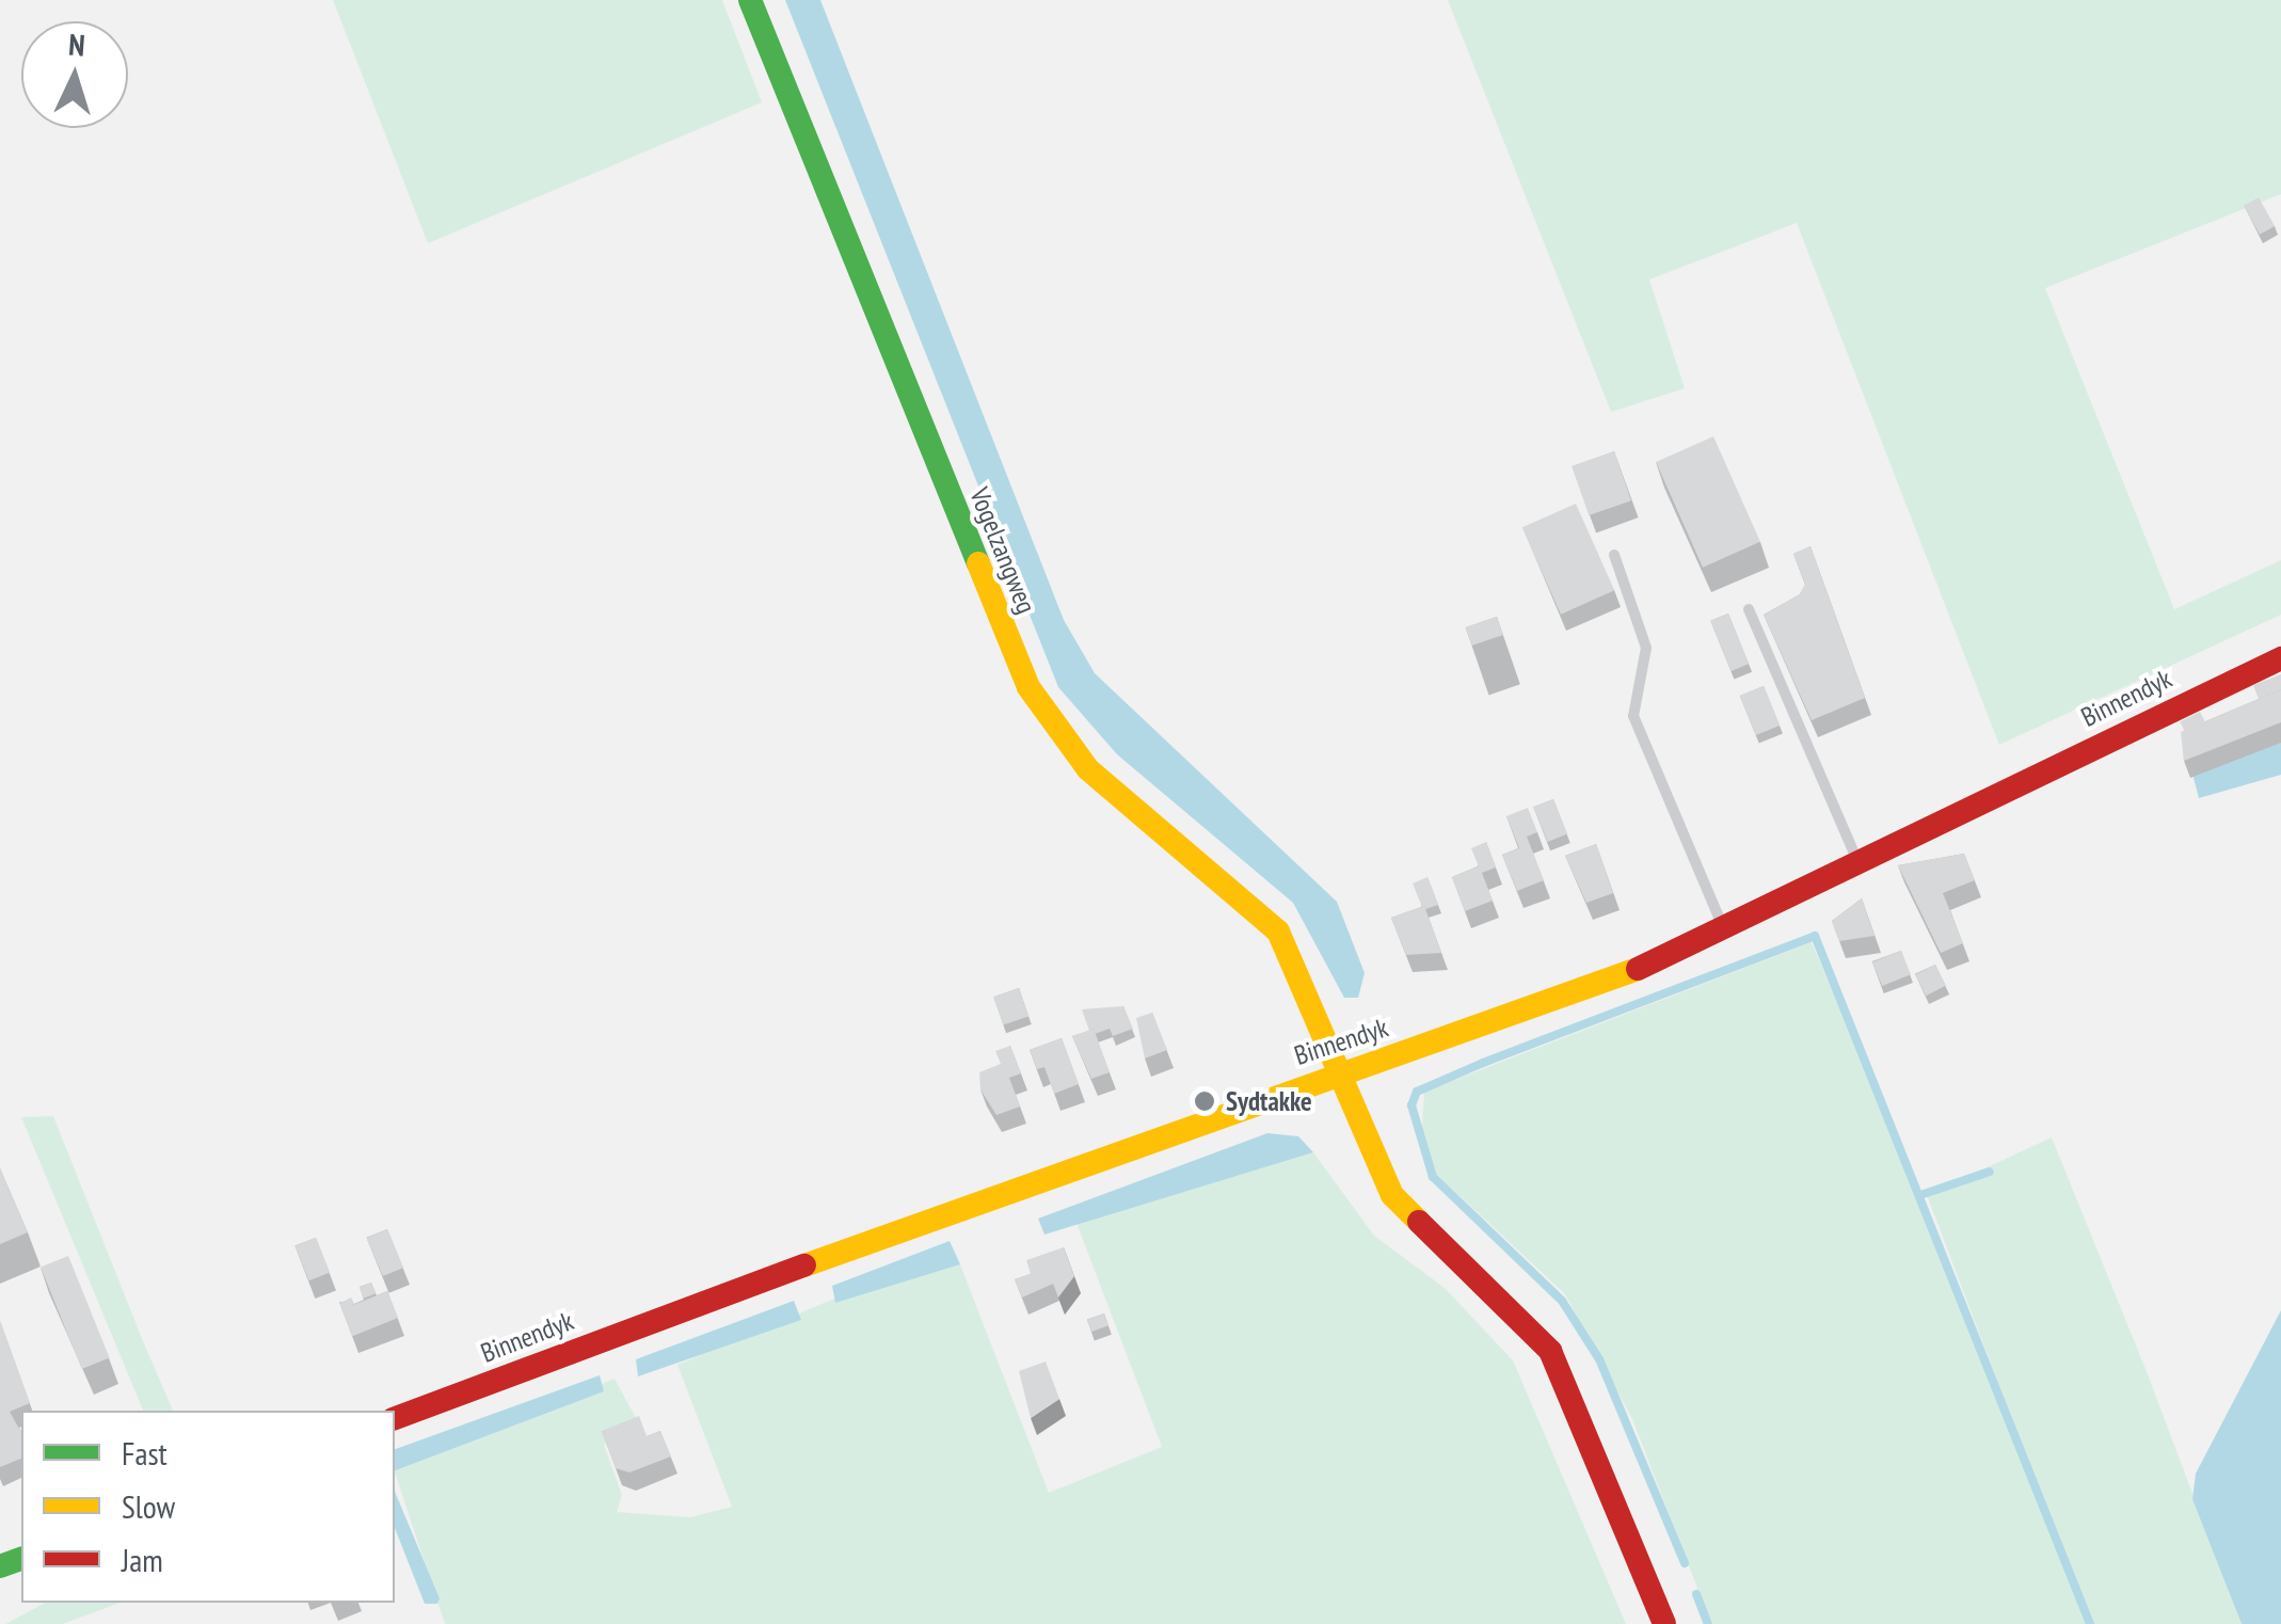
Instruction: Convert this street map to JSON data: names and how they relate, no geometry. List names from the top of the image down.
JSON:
{
  "streets": {
    "main road": ["Vogelzangweg", "Binnendyk"]
  },
  "crossings": [
    ["Vogelzangweg", "Binnendyk"]
  ],
  "places": ["Sydtakke"],
  "legend": ["Fast", "Slow", "Jam"],
  "north": "top"
}
